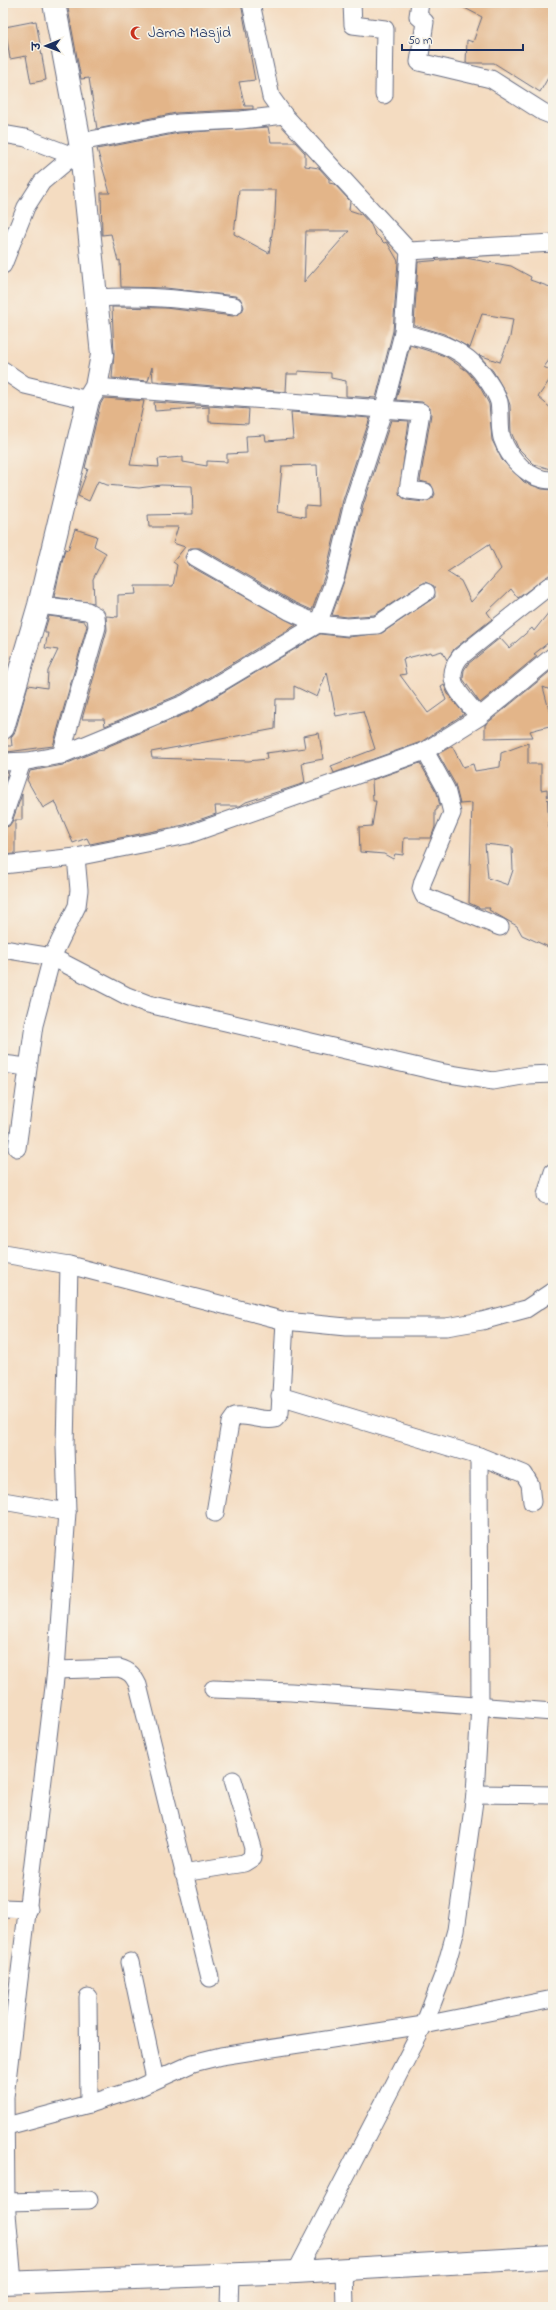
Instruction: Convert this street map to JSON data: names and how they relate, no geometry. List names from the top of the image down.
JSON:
{
  "places": {
    "mosque": ["Jama Masjid"]
  },
  "scale_bar": "50 m",
  "north": "left"
}
